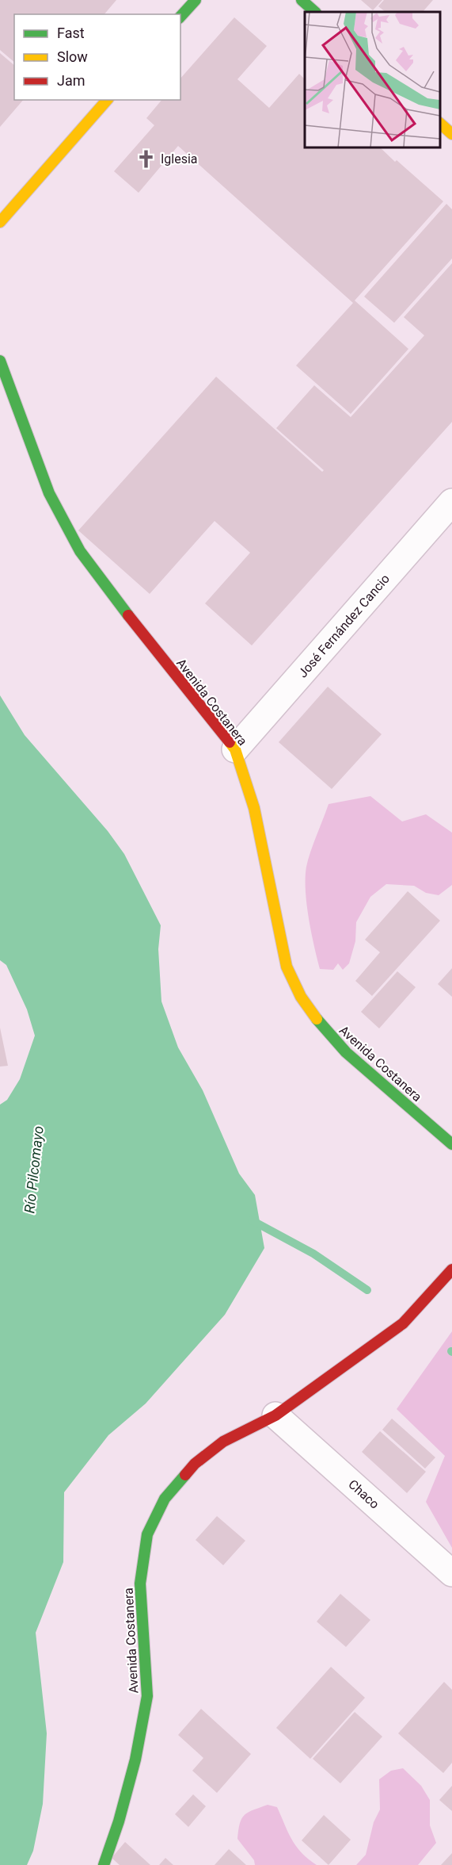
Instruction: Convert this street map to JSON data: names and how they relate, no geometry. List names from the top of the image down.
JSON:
{
  "streets": {
    "street": ["José Fernández Cancio", "Avenida Costanera", "Chaco"]
  },
  "crossings": [
    ["José Fernández Cancio", "Avenida Costanera"],
    ["Avenida Costanera", "Chaco"]
  ],
  "water": ["Río Pilcomayo"],
  "places": {
    "church": ["Iglesia"]
  },
  "legend": ["Fast", "Slow", "Jam"]
}
